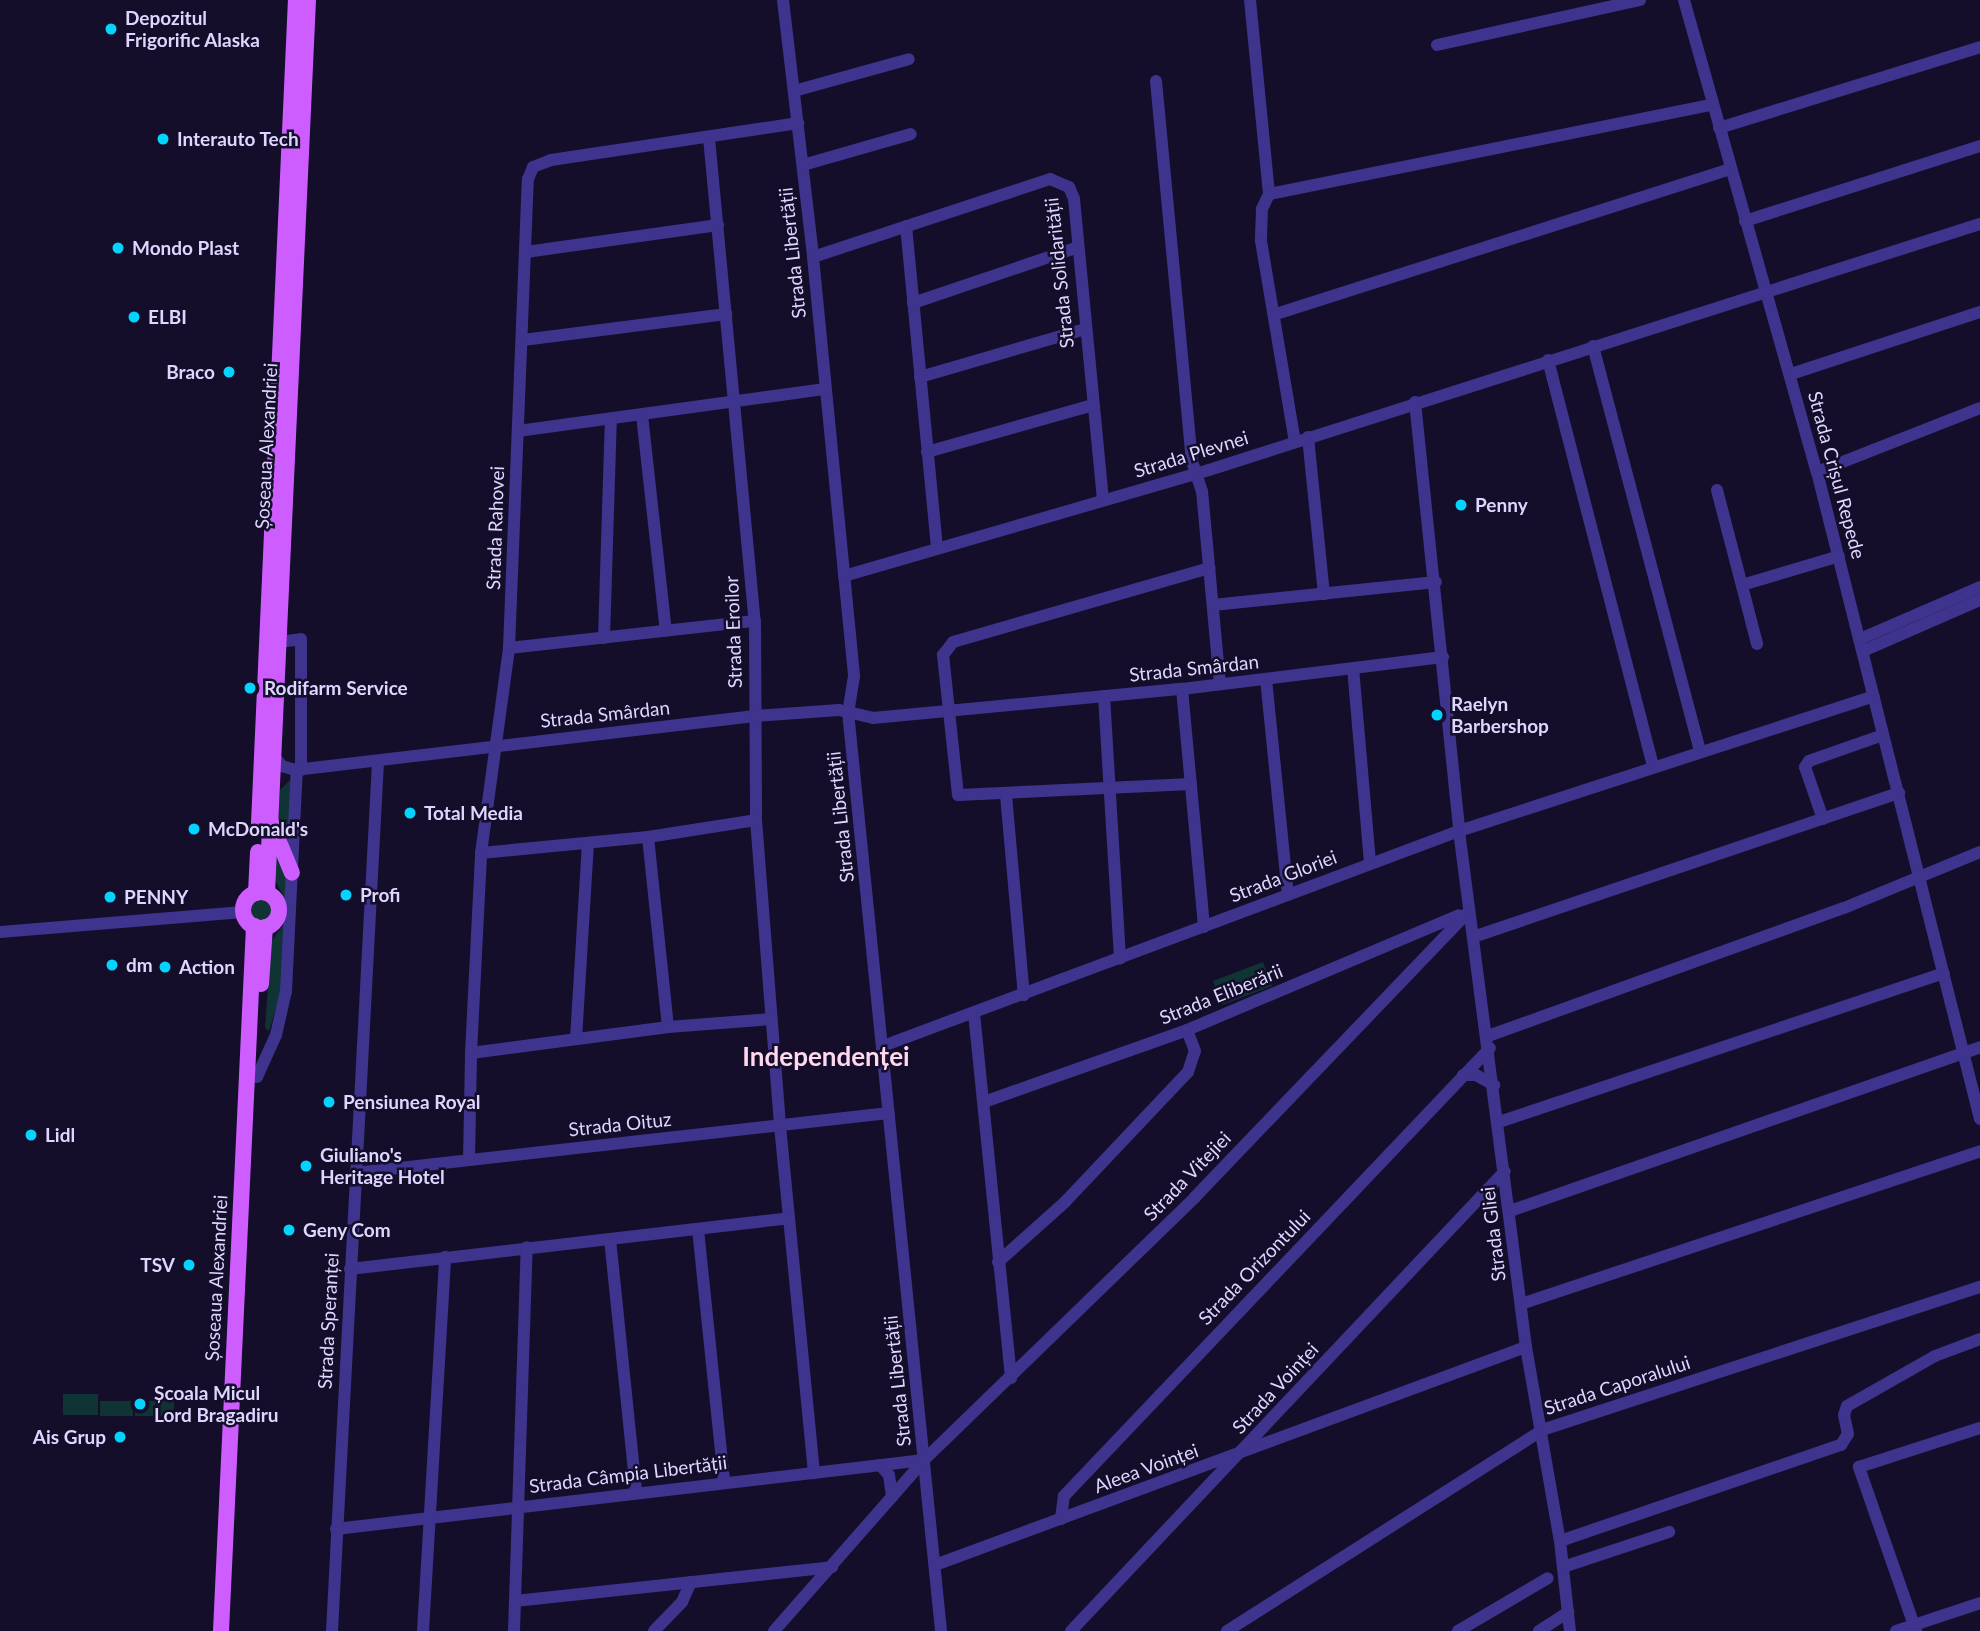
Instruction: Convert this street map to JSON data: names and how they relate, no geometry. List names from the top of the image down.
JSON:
{
  "streets": {
    "main road": ["Șoseaua Alexandriei"],
    "street": [
      "Strada Libertății",
      "Strada Solidarității",
      "Strada Plevnei",
      "Strada Crișul Repede",
      "Strada Rahovei",
      "Strada Eroilor",
      "Strada Smârdan",
      "Strada Gloriei",
      "Strada Eliberării",
      "Strada Oituz",
      "Strada Vitejiei",
      "Strada Gliei",
      "Strada Orizontului",
      "Strada Speranței",
      "Strada Caporalului",
      "Strada Voinței",
      "Aleea Voinței",
      "Strada Câmpia Libertății"
    ]
  },
  "crossings": [
    ["Strada Libertății", "Strada Solidarității"],
    ["Strada Libertății", "Strada Plevnei"],
    ["Strada Libertății", "Strada Rahovei"],
    ["Strada Libertății", "Strada Smârdan"],
    ["Strada Libertății", "Strada Gloriei"],
    ["Strada Libertății", "Strada Oituz"],
    ["Strada Libertății", "Strada Vitejiei"],
    ["Strada Libertății", "Aleea Voinței"],
    ["Strada Libertății", "Strada Câmpia Libertății"],
    ["Strada Solidarității", "Strada Plevnei"],
    ["Strada Plevnei", "Strada Crișul Repede"],
    ["Strada Plevnei", "Strada Gliei"],
    ["Strada Crișul Repede", "Strada Gloriei"],
    ["Strada Rahovei", "Strada Eroilor"],
    ["Strada Rahovei", "Strada Smârdan"],
    ["Strada Rahovei", "Strada Oituz"],
    ["Strada Eroilor", "Strada Smârdan"],
    ["Strada Eroilor", "Strada Oituz"],
    ["Strada Eroilor", "Strada Câmpia Libertății"],
    ["Strada Smârdan", "Strada Gliei"],
    ["Strada Smârdan", "Strada Speranței"],
    ["Strada Gloriei", "Strada Gliei"],
    ["Strada Eliberării", "Strada Vitejiei"],
    ["Strada Eliberării", "Strada Gliei"],
    ["Strada Oituz", "Strada Speranței"],
    ["Strada Vitejiei", "Strada Gliei"],
    ["Strada Vitejiei", "Strada Câmpia Libertății"],
    ["Strada Gliei", "Strada Orizontului"],
    ["Strada Gliei", "Strada Caporalului"],
    ["Strada Gliei", "Strada Voinței"],
    ["Strada Gliei", "Aleea Voinței"],
    ["Strada Orizontului", "Aleea Voinței"],
    ["Strada Speranței", "Strada Câmpia Libertății"],
    ["Strada Voinței", "Aleea Voinței"]
  ],
  "districts": ["Independenței"],
  "places": [
    "Depozitul Frigorific Alaska",
    "Interauto Tech",
    "Mondo Plast",
    "ELBI",
    "Braco",
    "Penny",
    "Rodifarm Service",
    "Raelyn Barbershop",
    "Total Media",
    "McDonald's",
    "Profi",
    "PENNY",
    "dm",
    "Action",
    "Pensiunea Royal",
    "Lidl",
    "Giuliano's Heritage Hotel",
    "Geny Com",
    "TSV",
    "Școala Micul Lord Bragadiru",
    "Ais Grup"
  ]
}
